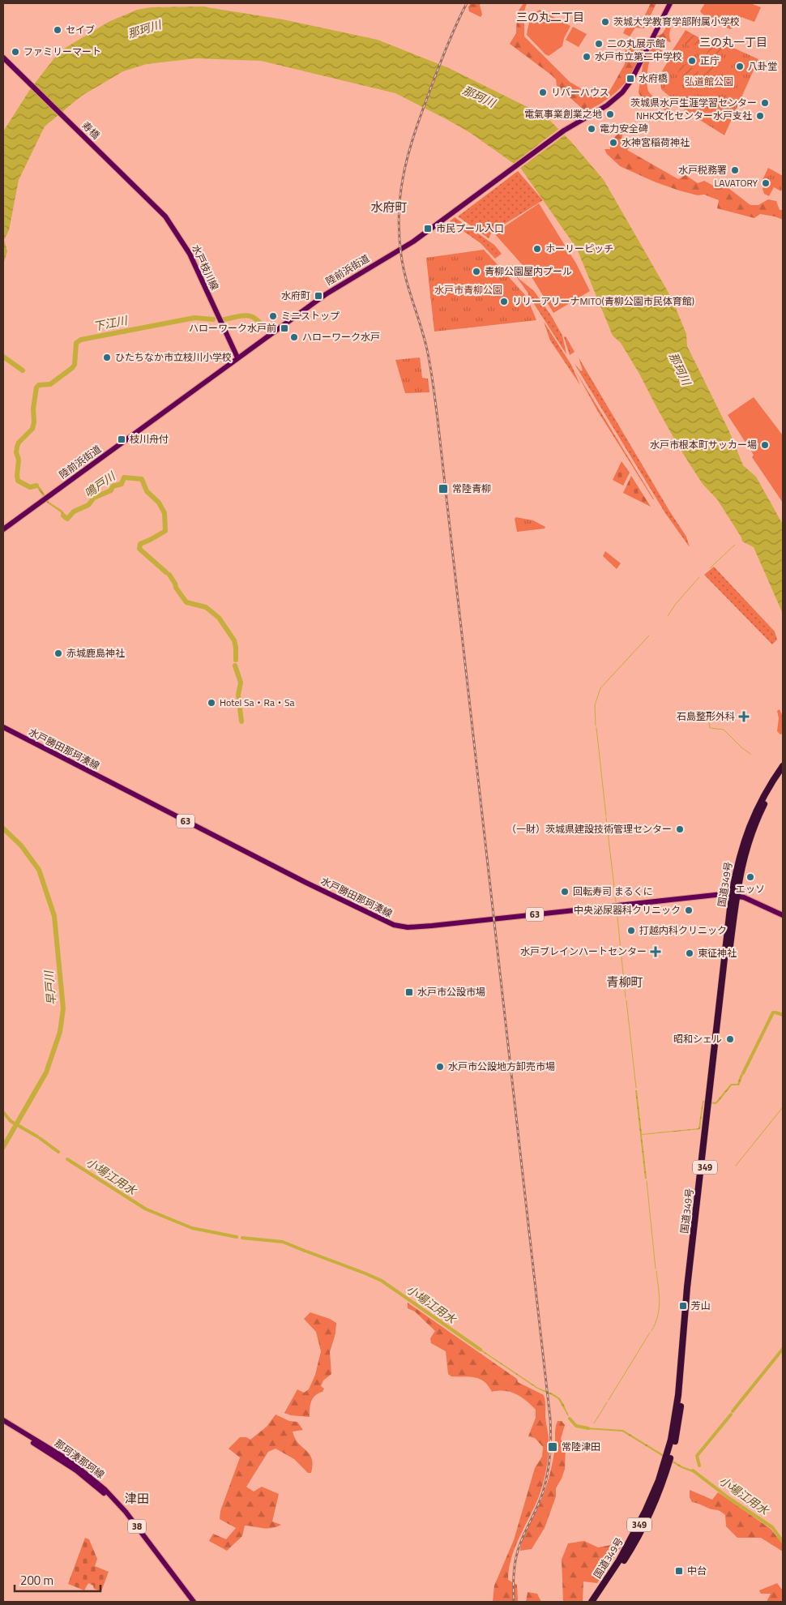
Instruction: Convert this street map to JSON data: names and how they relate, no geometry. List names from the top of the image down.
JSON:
{
  "streets": {
    "highway": ["国道349号", "349"],
    "main road": [
      "寿橋",
      "水戸枝川線",
      "陸前浜街道",
      "水戸勝田那珂湊線",
      "63",
      "那珂湊那珂線",
      "38"
    ]
  },
  "crossings": [
    ["寿橋", "水戸枝川線"],
    ["水戸枝川線", "陸前浜街道"],
    ["水戸勝田那珂湊線", "国道349号"]
  ],
  "districts": [
    "三の丸二丁目",
    "三の丸一丁目",
    "水府町",
    "青柳町",
    "津田"
  ],
  "water": [
    "那珂川",
    "下江川",
    "鳴戸川",
    "早戸川",
    "小場江用水"
  ],
  "parks": ["弘道館公園", "水戸市青柳公園"],
  "places": {
    "other": [
      "茨城大学教育学部附属小学校",
      "セイブ",
      "二の丸展示館",
      "ファミリーマート",
      "水戸市立第二中学校",
      "正庁",
      "八卦堂",
      "リバーハウス",
      "茨城県水戸生涯学習センター",
      "電氣事業創業之地",
      "NHK文化センター水戸支社",
      "電力安全碑",
      "水神宮稲荷神社",
      "水戸税務署",
      "LAVATORY",
      "ホーリーピッチ",
      "青柳公園屋内プール",
      "リリーアリーナMITO(青柳公園市民体育館)",
      "ミニストップ",
      "ハローワーク水戸",
      "ひたちなか市立枝川小学校",
      "水戸市根本町サッカー場",
      "赤城鹿島神社",
      "Hotel Sa・Ra・Sa",
      "（一財）茨城県建設技術管理センター",
      "エッソ",
      "回転寿司 まるくに",
      "中央泌尿器科クリニック",
      "打越内科クリニック",
      "東征神社",
      "昭和シェル",
      "水戸市公設地方卸売市場"
    ],
    "transit": [
      "水府橋",
      "市民プール入口",
      "水府町",
      "ハローワーク水戸前",
      "枝川舟付",
      "常陸青柳",
      "水戸市公設市場",
      "芳山",
      "常陸津田",
      "中台"
    ],
    "health": ["石島整形外科", "水戸ブレインハートセンター"]
  },
  "scale_bar": "200 m"
}
